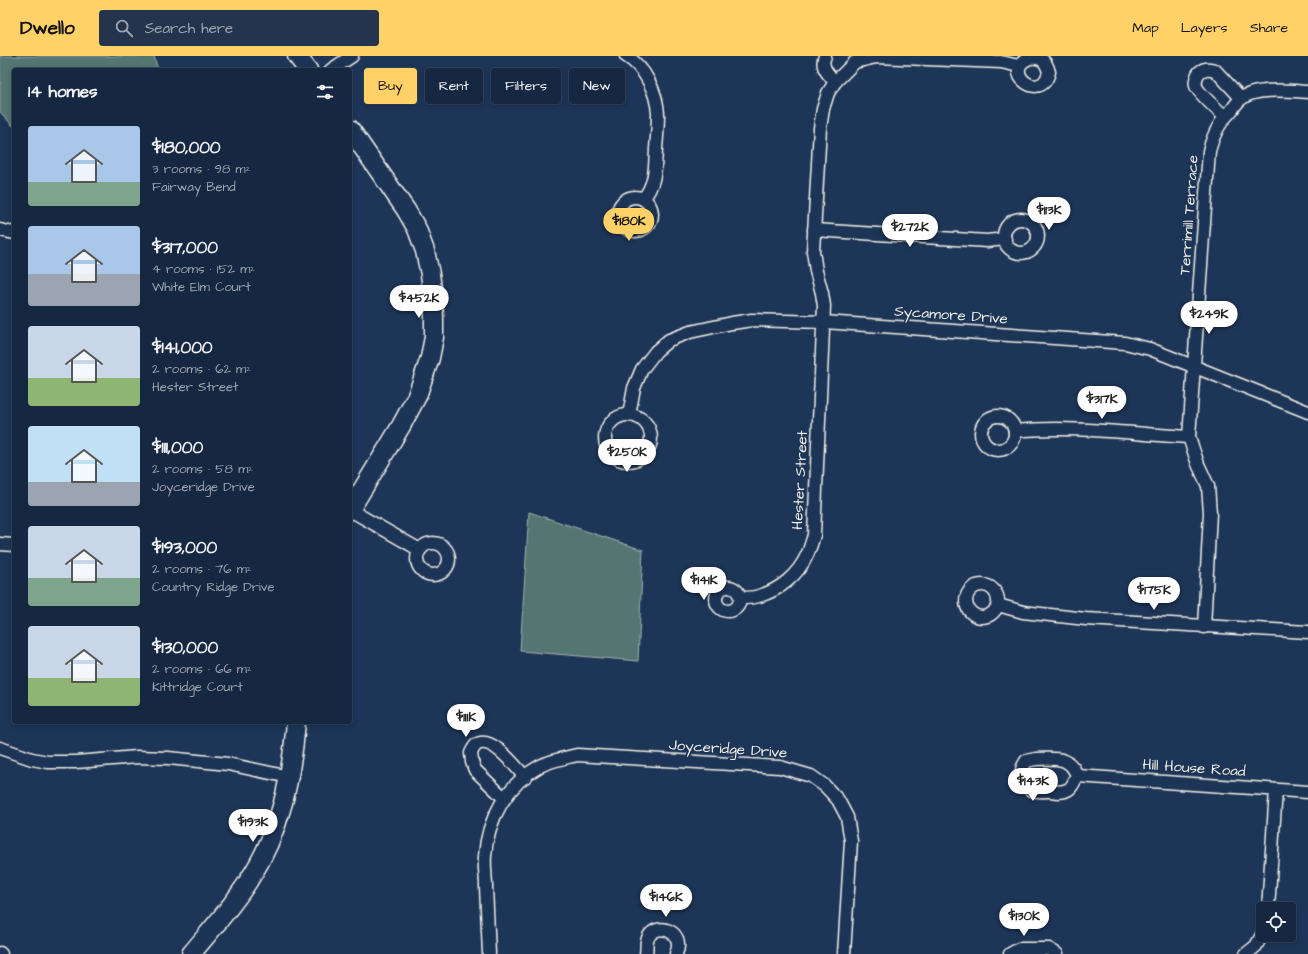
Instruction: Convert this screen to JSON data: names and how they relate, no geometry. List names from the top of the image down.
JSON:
{
  "streets": {
    "street": [
      "Terrimill Terrace",
      "Sycamore Drive",
      "Hester Street",
      "Joyceridge Drive",
      "Hill House Road"
    ]
  },
  "crossings": [
    ["Terrimill Terrace", "Sycamore Drive"],
    ["Sycamore Drive", "Hester Street"]
  ],
  "page": {
    "header": "Dwello",
    "search": "Search here",
    "nav": ["Map", "Layers", "Share"],
    "chip": [
      "Buy",
      "Rent",
      "Filters",
      "New"
    ],
    "heading": "14 homes",
    "list": [
      {
        "name": "$180,000",
        "note": "3 rooms · 98 m² · Fairway Bend"
      },
      {
        "name": "$317,000",
        "note": "4 rooms · 152 m² · White Elm Court"
      },
      {
        "name": "$141,000",
        "note": "2 rooms · 62 m² · Hester Street"
      },
      {
        "name": "$111,000",
        "note": "2 rooms · 58 m² · Joyceridge Drive"
      },
      {
        "name": "$193,000",
        "note": "2 rooms · 76 m² · Country Ridge Drive"
      },
      {
        "name": "$130,000",
        "note": "2 rooms · 66 m² · Kittridge Court"
      }
    ],
    "price": [
      "$113K",
      "$180K",
      "$272K",
      "$452K",
      "$249K",
      "$317K",
      "$250K",
      "$141K",
      "$175K",
      "$111K",
      "$143K",
      "$193K",
      "$146K",
      "$130K"
    ]
  }
}
